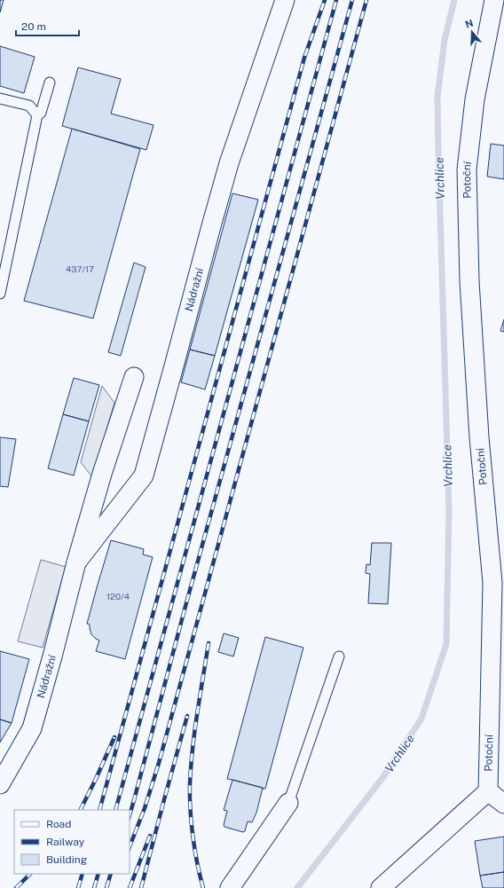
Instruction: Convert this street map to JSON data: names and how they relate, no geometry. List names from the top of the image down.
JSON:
{
  "streets": {
    "street": ["Potoční", "Nádražní"]
  },
  "water": ["Vrchlice"],
  "house_numbers": ["437/17", "120/4"],
  "legend": ["Road", "Railway", "Building"],
  "scale_bar": "20 m",
  "north": "top"
}
